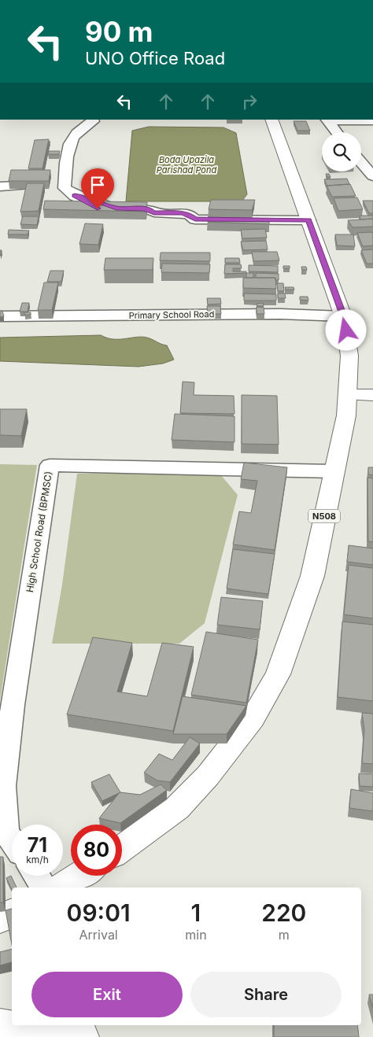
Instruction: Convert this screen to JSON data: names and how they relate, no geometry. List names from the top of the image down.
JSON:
{
  "streets": {
    "main road": ["N508"],
    "street": ["Primary School Road", "High School Road (BPMSC)"]
  },
  "crossings": [
    ["Primary School Road", "N508"],
    ["N508", "High School Road (BPMSC)"]
  ],
  "water": ["Boda Upazila Parishad Pond"],
  "page": {
    "turn": ["90 m", "UNO Office Road"],
    "speed": "71 km/h",
    "limit": "80",
    "eta": [
      "09:01",
      "Arrival",
      "1",
      "min",
      "220",
      "m"
    ],
    "buttons": ["Exit", "Share"]
  }
}
